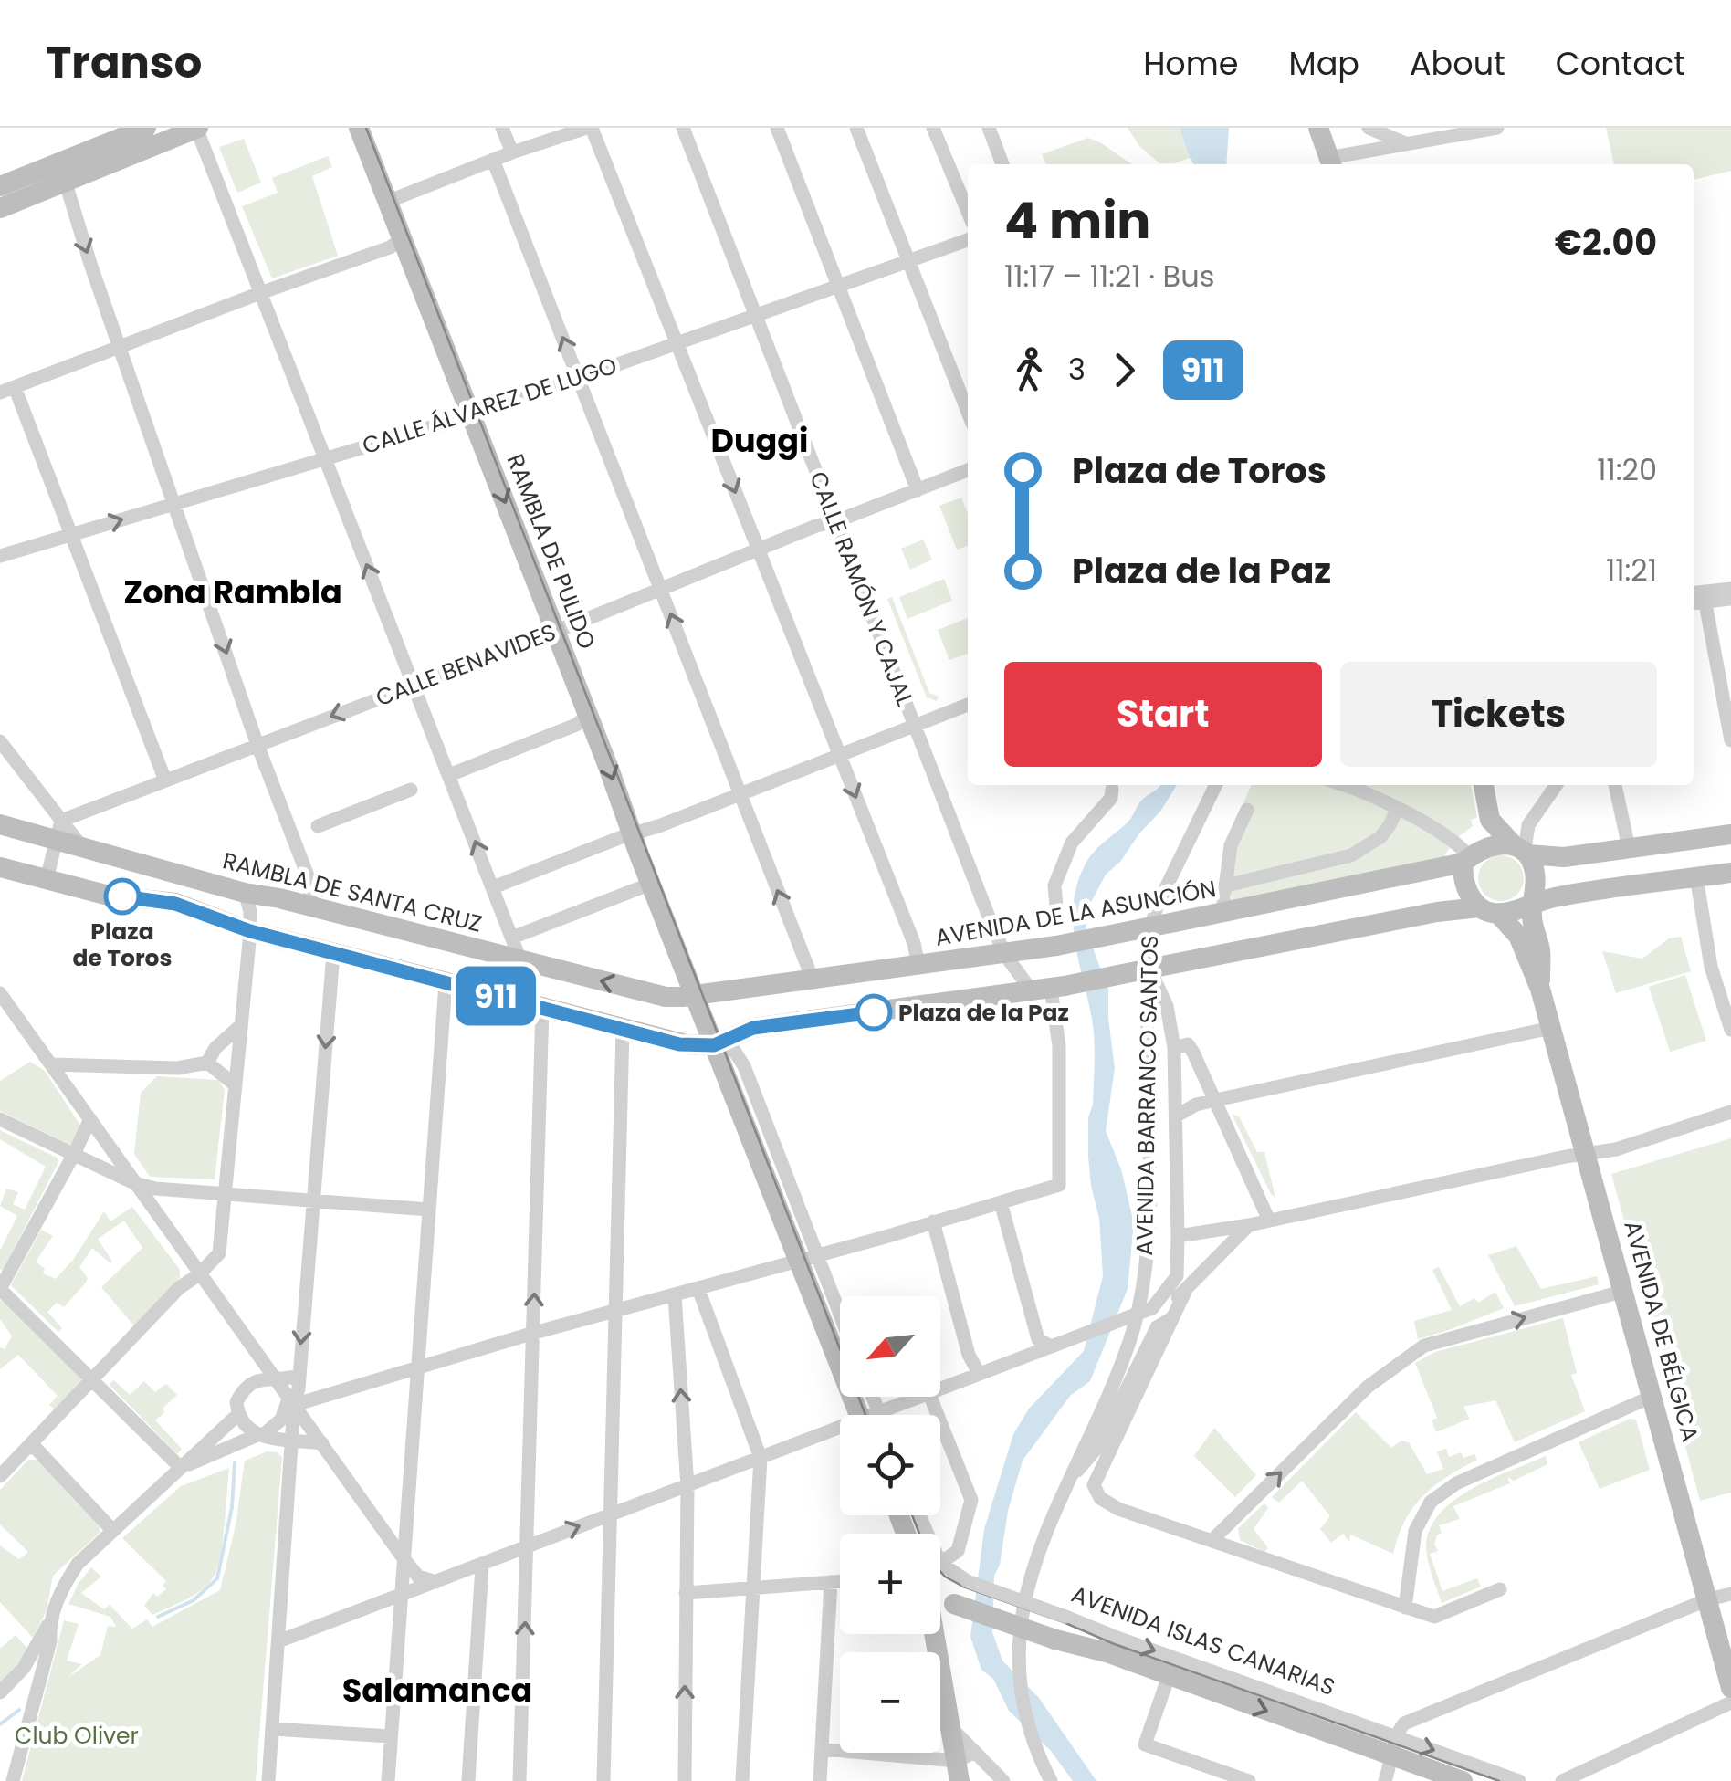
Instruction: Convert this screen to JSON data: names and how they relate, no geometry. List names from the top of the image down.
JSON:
{
  "streets": {
    "main road": [
      "RAMBLA DE PULIDO",
      "RAMBLA DE SANTA CRUZ",
      "AVENIDA DE LA ASUNCIÓN",
      "AVENIDA DE BÉLGICA",
      "AVENIDA ISLAS CANARIAS"
    ],
    "street": [
      "CALLE ÁLVAREZ DE LUGO",
      "CALLE RAMÓN Y CAJAL",
      "CALLE BENAVIDES",
      "AVENIDA BARRANCO SANTOS"
    ]
  },
  "crossings": [
    ["CALLE ÁLVAREZ DE LUGO", "RAMBLA DE PULIDO"],
    ["CALLE ÁLVAREZ DE LUGO", "CALLE RAMÓN Y CAJAL"],
    ["RAMBLA DE PULIDO", "CALLE BENAVIDES"],
    ["RAMBLA DE PULIDO", "RAMBLA DE SANTA CRUZ"],
    ["RAMBLA DE PULIDO", "AVENIDA DE LA ASUNCIÓN"],
    ["CALLE RAMÓN Y CAJAL", "CALLE BENAVIDES"],
    ["CALLE RAMÓN Y CAJAL", "AVENIDA DE LA ASUNCIÓN"],
    ["CALLE BENAVIDES", "RAMBLA DE SANTA CRUZ"],
    ["RAMBLA DE SANTA CRUZ", "AVENIDA DE LA ASUNCIÓN"],
    ["AVENIDA DE LA ASUNCIÓN", "AVENIDA DE BÉLGICA"]
  ],
  "one_way": ["RAMBLA DE PULIDO", "AVENIDA ISLAS CANARIAS"],
  "districts": ["Duggi", "Zona Rambla", "Salamanca"],
  "parks": ["Club Oliver"],
  "places": ["Plaza de Toros", "Plaza de la Paz"],
  "lines": ["bus line 911"],
  "north": "bottom left",
  "page": {
    "header": "Transo",
    "nav": [
      "Home",
      "Map",
      "About",
      "Contact"
    ],
    "on_map": "911",
    "heading": ["4 min", "11:17 – 11:21 · Bus", "€2.00"],
    "legs": ["3", "911"],
    "list": [
      {
        "name": "Plaza de Toros",
        "value": "11:20"
      },
      {
        "name": "Plaza de la Paz",
        "value": "11:21"
      }
    ],
    "buttons": ["Start", "Tickets"],
    "map_buttons": ["+", "−"]
  }
}
